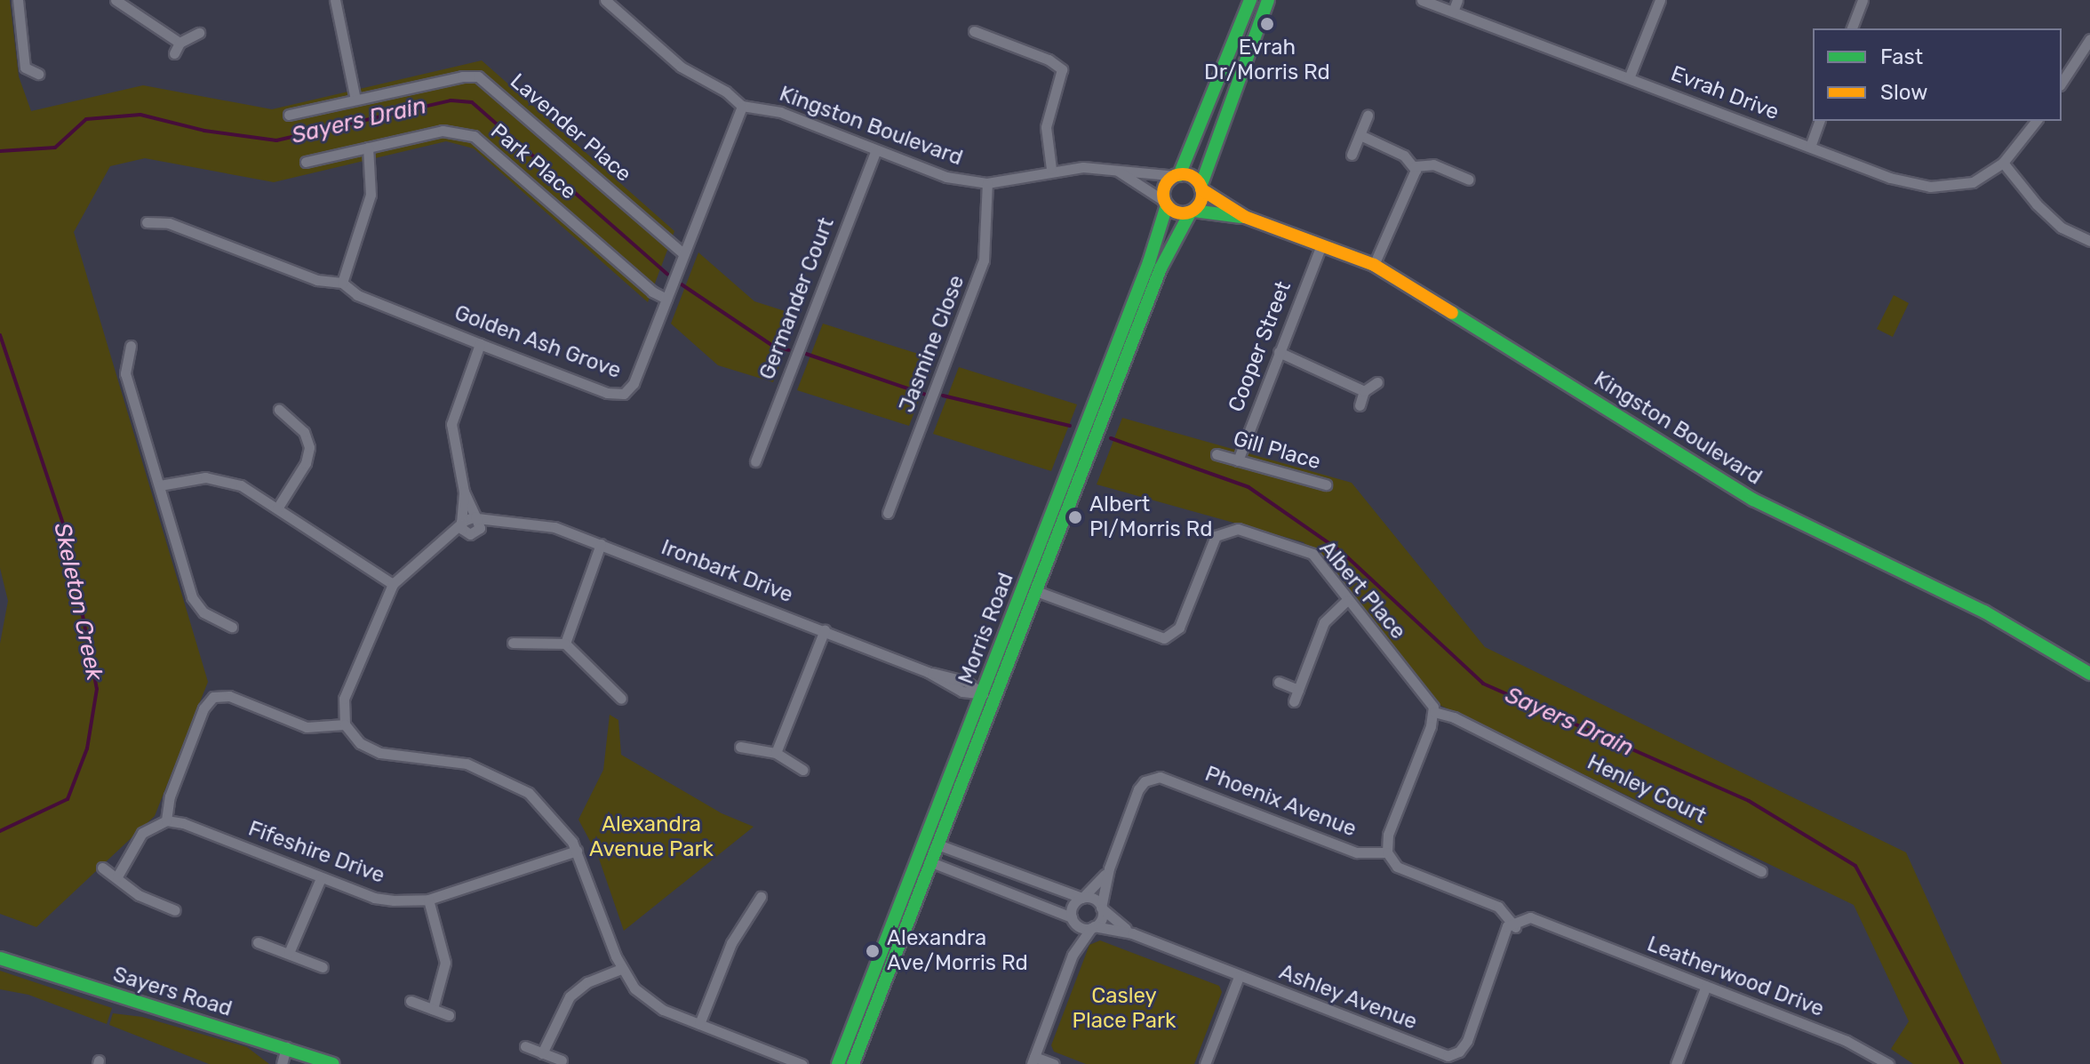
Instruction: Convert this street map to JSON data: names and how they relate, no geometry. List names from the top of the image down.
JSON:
{
  "streets": {
    "street": [
      "Evrah Drive",
      "Kingston Boulevard",
      "Lavender Place",
      "Park Place",
      "Germander Court",
      "Golden Ash Grove",
      "Jasmine Close",
      "Cooper Street",
      "Gill Place",
      "Ironbark Drive",
      "Albert Place",
      "Morris Road",
      "Henley Court",
      "Phoenix Avenue",
      "Fifeshire Drive",
      "Leatherwood Drive",
      "Sayers Road",
      "Ashley Avenue"
    ]
  },
  "crossings": [
    ["Kingston Boulevard", "Germander Court"],
    ["Kingston Boulevard", "Golden Ash Grove"],
    ["Kingston Boulevard", "Jasmine Close"],
    ["Kingston Boulevard", "Cooper Street"],
    ["Kingston Boulevard", "Morris Road"],
    ["Lavender Place", "Golden Ash Grove"],
    ["Park Place", "Golden Ash Grove"],
    ["Cooper Street", "Gill Place"],
    ["Ironbark Drive", "Morris Road"],
    ["Albert Place", "Morris Road"],
    ["Albert Place", "Henley Court"],
    ["Phoenix Avenue", "Ashley Avenue"],
    ["Leatherwood Drive", "Ashley Avenue"]
  ],
  "water": ["Sayers Drain", "Skeleton Creek"],
  "parks": ["Alexandra Avenue Park", "Casley Place Park"],
  "places": ["Evrah Dr/Morris Rd", "Albert Pl/Morris Rd", "Alexandra Ave/Morris Rd"],
  "legend": ["Fast", "Slow"]
}
